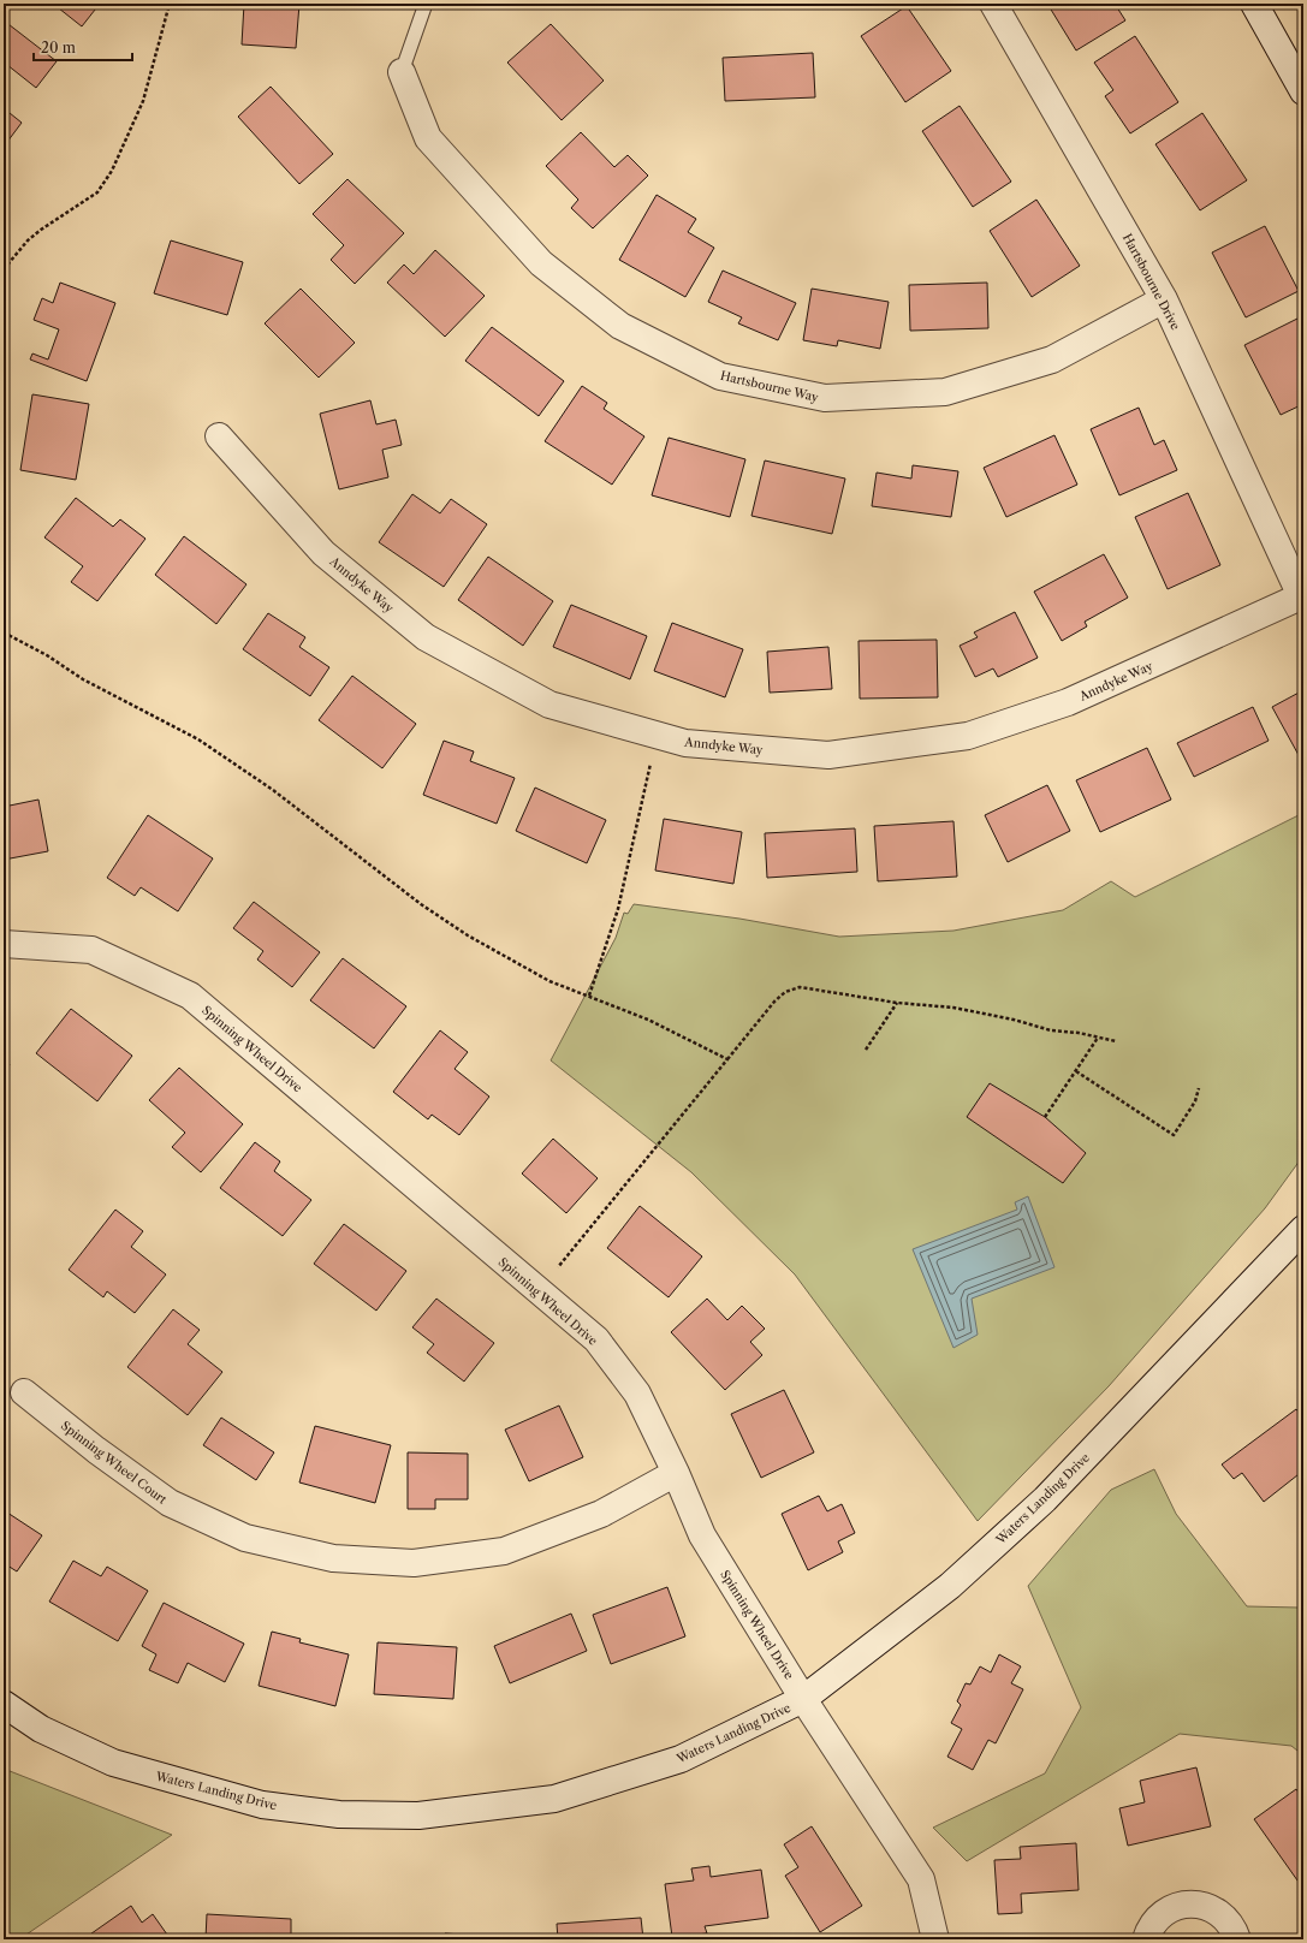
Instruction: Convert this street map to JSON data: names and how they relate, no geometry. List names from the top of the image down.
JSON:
{
  "streets": {
    "street": [
      "Hartsbourne Drive",
      "Hartsbourne Way",
      "Anndyke Way",
      "Spinning Wheel Drive",
      "Spinning Wheel Court",
      "Waters Landing Drive"
    ]
  },
  "crossings": [
    ["Hartsbourne Drive", "Hartsbourne Way"],
    ["Hartsbourne Drive", "Anndyke Way"],
    ["Spinning Wheel Drive", "Spinning Wheel Court"],
    ["Spinning Wheel Drive", "Waters Landing Drive"]
  ],
  "scale_bar": "20 m"
}
